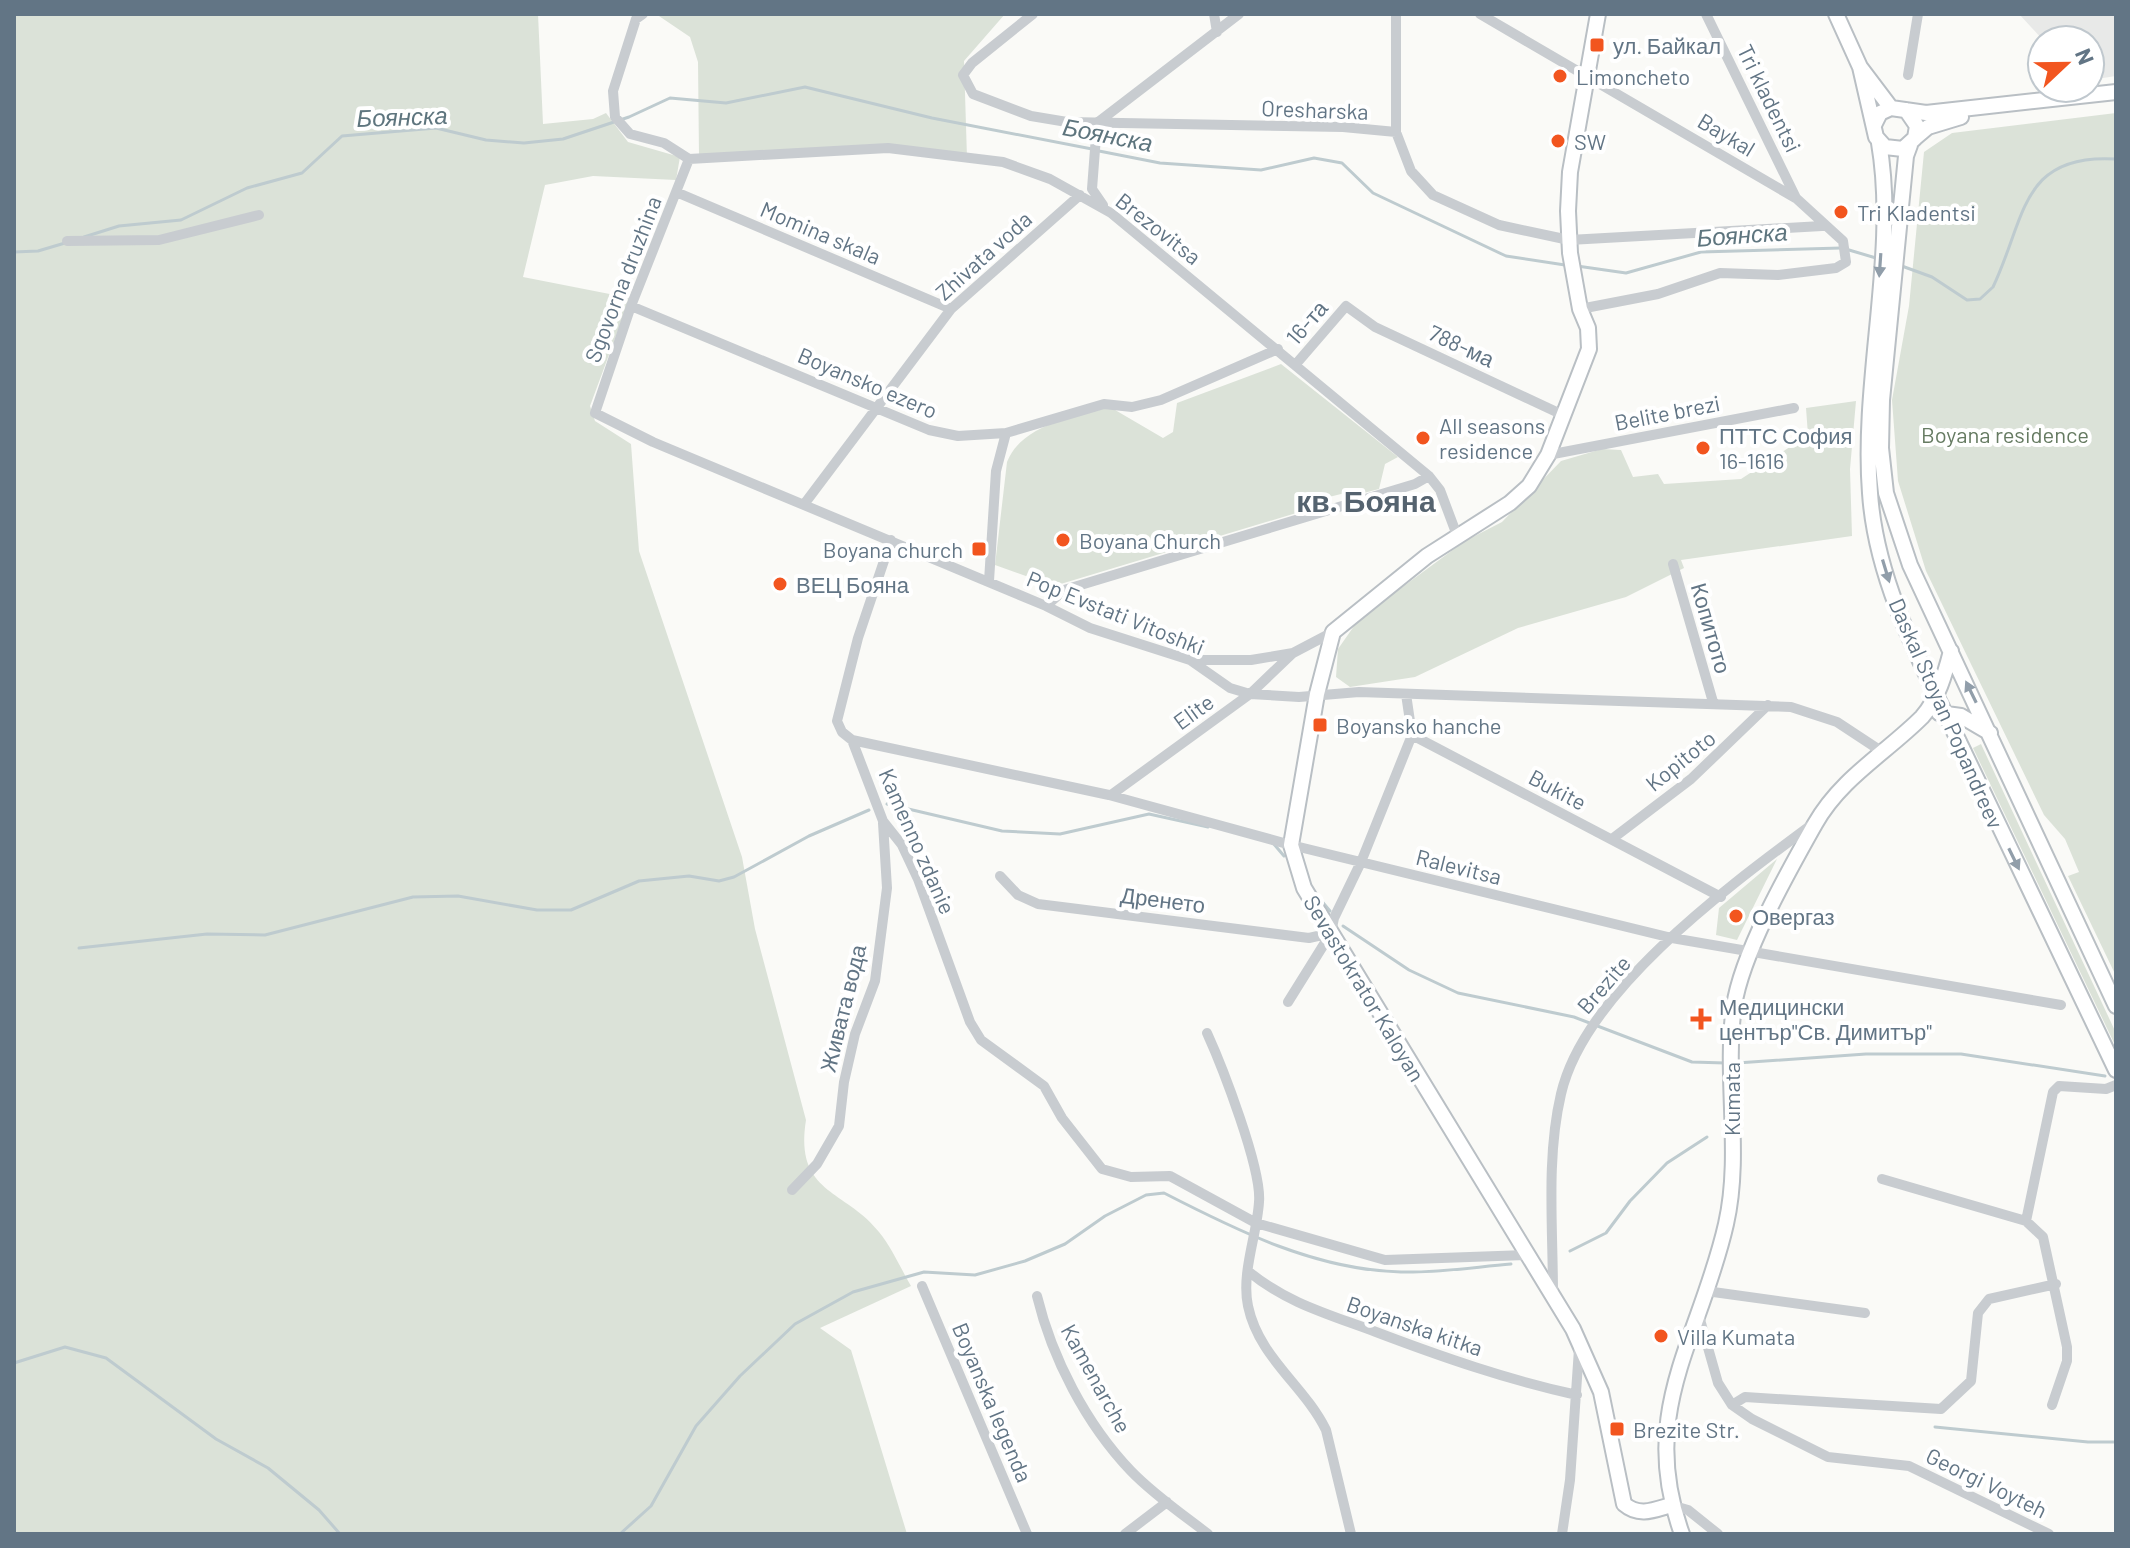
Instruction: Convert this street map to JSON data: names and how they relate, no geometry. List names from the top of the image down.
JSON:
{
  "streets": {
    "main road": ["Daskal Stoyan Popandreev", "Sevastokrator Kaloyan", "Kumata"],
    "street": [
      "Tri kladentsi",
      "Oresharska",
      "Baykal",
      "Brezovitsa",
      "Momina skala",
      "Zhivata voda",
      "Sgovorna druzhina",
      "16-та",
      "788-ма",
      "Boyansko ezero",
      "Belite brezi",
      "Pop Evstati Vitoshki",
      "Копитото",
      "Elite",
      "Kopitoto",
      "Bukite",
      "Kamenno zdanie",
      "Ralevitsa",
      "Дренето",
      "Brezite",
      "Живата вода",
      "Boyanska kitka",
      "Kamenarche",
      "Boyanska legenda",
      "Georgi Voyteh"
    ]
  },
  "crossings": [
    ["Tri kladentsi", "Baykal"],
    ["Oresharska", "Baykal"],
    ["Brezovitsa", "Zhivata voda"],
    ["Brezovitsa", "Sgovorna druzhina"],
    ["Brezovitsa", "16-та"],
    ["Brezovitsa", "Boyansko ezero"],
    ["Momina skala", "Zhivata voda"],
    ["Momina skala", "Sgovorna druzhina"],
    ["Zhivata voda", "Boyansko ezero"],
    ["Zhivata voda", "Pop Evstati Vitoshki"],
    ["Sgovorna druzhina", "Boyansko ezero"],
    ["Sgovorna druzhina", "Pop Evstati Vitoshki"],
    ["16-та", "788-ма"],
    ["Pop Evstati Vitoshki", "Копитото"],
    ["Pop Evstati Vitoshki", "Elite"],
    ["Pop Evstati Vitoshki", "Kopitoto"],
    ["Pop Evstati Vitoshki", "Kamenno zdanie"],
    ["Pop Evstati Vitoshki", "Sevastokrator Kaloyan"],
    ["Pop Evstati Vitoshki", "Kumata"],
    ["Elite", "Ralevitsa"],
    ["Daskal Stoyan Popandreev", "Kumata"],
    ["Kopitoto", "Bukite"],
    ["Bukite", "Brezite"],
    ["Kamenno zdanie", "Ralevitsa"],
    ["Kamenno zdanie", "Живата вода"],
    ["Ralevitsa", "Brezite"],
    ["Ralevitsa", "Sevastokrator Kaloyan"],
    ["Ralevitsa", "Kumata"],
    ["Дренето", "Sevastokrator Kaloyan"],
    ["Brezite", "Sevastokrator Kaloyan"],
    ["Brezite", "Kumata"],
    ["Sevastokrator Kaloyan", "Kumata"]
  ],
  "districts": ["кв. Бояна"],
  "water": ["Боянска"],
  "parks": ["Boyana residence"],
  "places": {
    "transit": [
      "ул. Байкал",
      "Boyana church",
      "Boyansko hanche",
      "Brezite Str."
    ],
    "other": [
      "Limoncheto",
      "SW",
      "Tri Kladentsi",
      "All seasons residence",
      "ПТТС София 16-1616",
      "Boyana Church",
      "ВЕЦ Бояна",
      "Овергаз",
      "Villa Kumata"
    ],
    "health": ["Медицински център\"Св. Димитър\""]
  },
  "north": "right"
}
